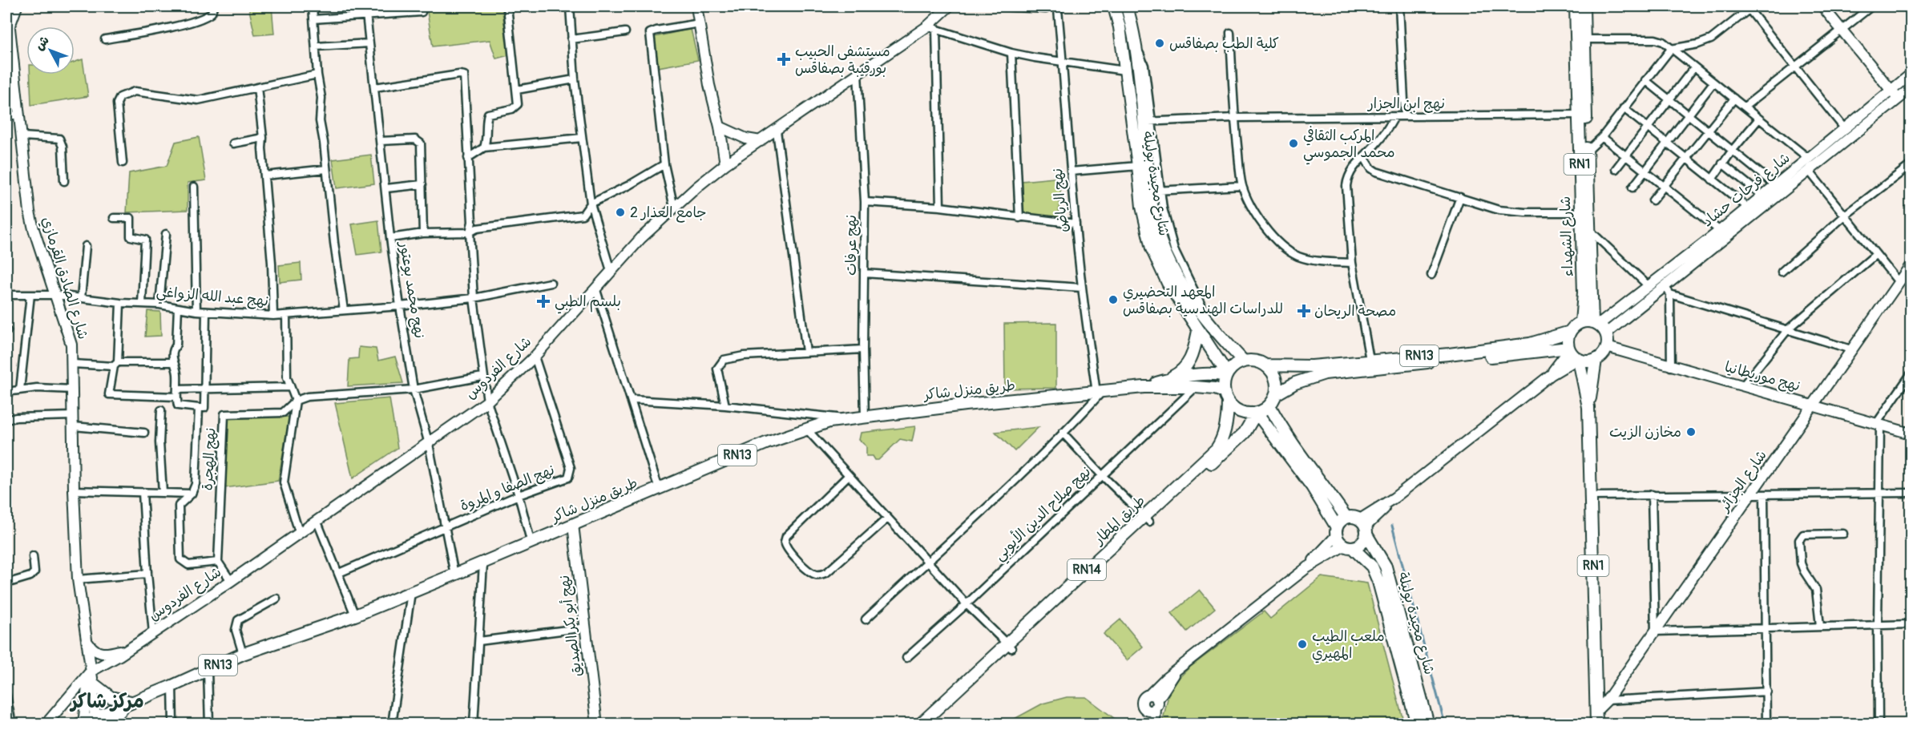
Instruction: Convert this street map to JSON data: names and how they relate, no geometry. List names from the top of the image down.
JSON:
{
  "streets": {
    "main road": [
      "RN1",
      "شارع مجيدة بوليلة",
      "شارع الشهداء",
      "RN13",
      "طريق منزل شاكر",
      "طريق المطار",
      "RN14"
    ],
    "street": [
      "نهج ابن الجزار",
      "شارع فرحات حشاد",
      "نهج الرياض",
      "نهج عرفات",
      "شارع الصادق القرمازي",
      "نهج محمد بوعتور",
      "نهج عبد الله الزواغي",
      "شارع الفردوس",
      "نهج موريطانيا",
      "نهج الهجرة",
      "شارع الجزائر",
      "نهج الصفا و المروة",
      "نهج صلاح الدين الأيوبي",
      "نهج أبو بكر الصديق"
    ]
  },
  "crossings": [
    ["نهج ابن الجزار", "شارع مجيدة بوليلة"],
    ["نهج ابن الجزار", "شارع الشهداء"],
    ["RN1", "شارع فرحات حشاد"],
    ["RN1", "شارع الشهداء"],
    ["RN1", "RN13"],
    ["RN1", "نهج موريطانيا"],
    ["RN1", "شارع الجزائر"],
    ["شارع مجيدة بوليلة", "RN13"],
    ["شارع مجيدة بوليلة", "طريق منزل شاكر"],
    ["شارع مجيدة بوليلة", "طريق المطار"],
    ["شارع فرحات حشاد", "شارع الشهداء"],
    ["شارع فرحات حشاد", "RN13"],
    ["شارع فرحات حشاد", "نهج موريطانيا"],
    ["نهج الرياض", "طريق منزل شاكر"],
    ["شارع الشهداء", "RN13"],
    ["شارع الشهداء", "نهج موريطانيا"],
    ["نهج عرفات", "شارع الفردوس"],
    ["نهج عرفات", "طريق منزل شاكر"],
    ["شارع الصادق القرمازي", "نهج عبد الله الزواغي"],
    ["شارع الصادق القرمازي", "شارع الفردوس"],
    ["شارع الصادق القرمازي", "طريق منزل شاكر"],
    ["نهج محمد بوعتور", "نهج عبد الله الزواغي"],
    ["نهج محمد بوعتور", "شارع الفردوس"],
    ["نهج محمد بوعتور", "طريق منزل شاكر"],
    ["نهج محمد بوعتور", "نهج الهجرة"],
    ["نهج محمد بوعتور", "نهج الصفا و المروة"],
    ["RN13", "نهج موريطانيا"],
    ["RN13", "طريق منزل شاكر"],
    ["RN13", "طريق المطار"],
    ["شارع الفردوس", "نهج الصفا و المروة"],
    ["نهج موريطانيا", "شارع الجزائر"],
    ["طريق منزل شاكر", "نهج صلاح الدين الأيوبي"],
    ["طريق منزل شاكر", "طريق المطار"],
    ["طريق منزل شاكر", "نهج أبو بكر الصديق"]
  ],
  "districts": ["مركز شاكر"],
  "places": {
    "other": [
      "كلية الطب بصفاقس",
      "المركب الثقافي محمد الجموسي",
      "جامع العذار 2",
      "المعهد التحضيري للدراسات الهندسية بصفاقس",
      "مخازن الزيت",
      "ملعب الطيب المهيري"
    ],
    "health": ["مستشفى الحبيب بورقيبة بصفاقس", "بلسم الطبي", "مصحة الريحان"]
  },
  "north": "top left"
}
